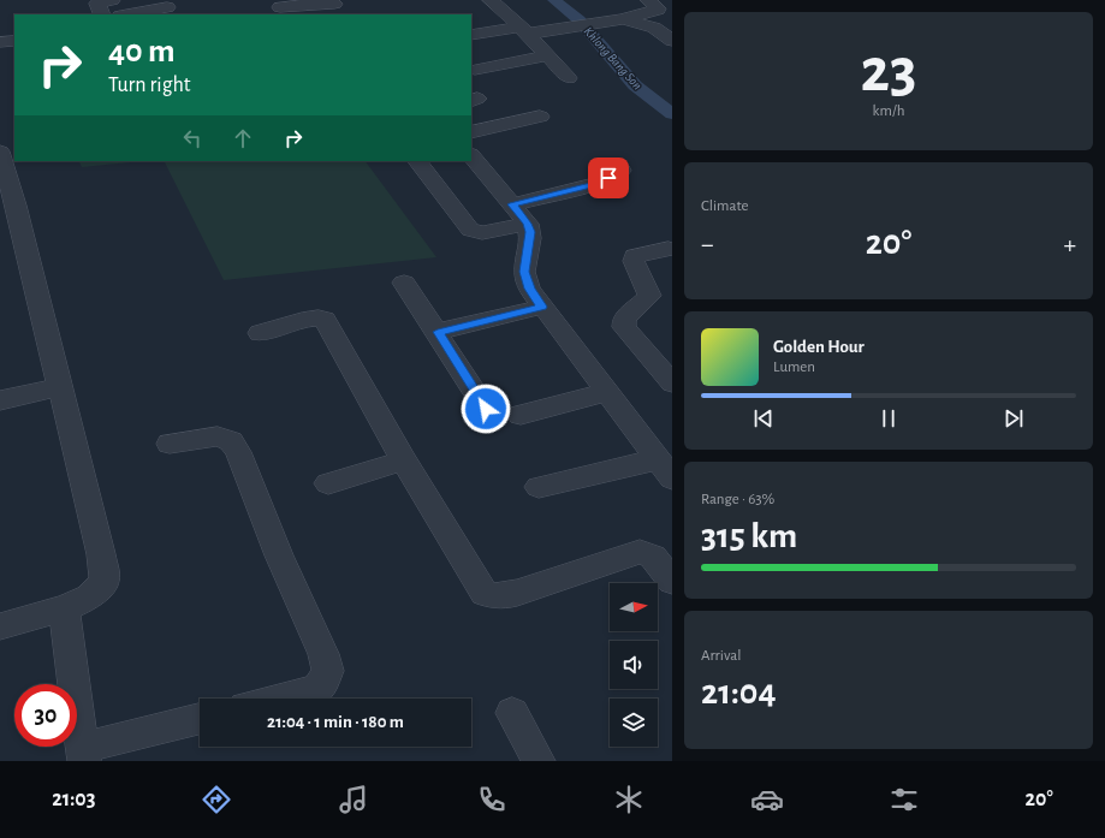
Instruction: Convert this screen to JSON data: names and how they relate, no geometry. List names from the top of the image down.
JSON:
{
  "water": ["Khlong Bang Son"],
  "north": "right",
  "page": {
    "tile": [
      ["23", "km/h"],
      "Climate",
      ["Range · 63%", "315 km"],
      ["Arrival", "21:04"]
    ],
    "turn": ["40 m", "Turn right"],
    "heat": ["−", "20°", "+"],
    "song": ["Golden Hour", "Lumen"],
    "limit": "30",
    "trip": "21:04 · 1 min · 180 m",
    "tabs": ["21:03", "20°"]
  }
}
